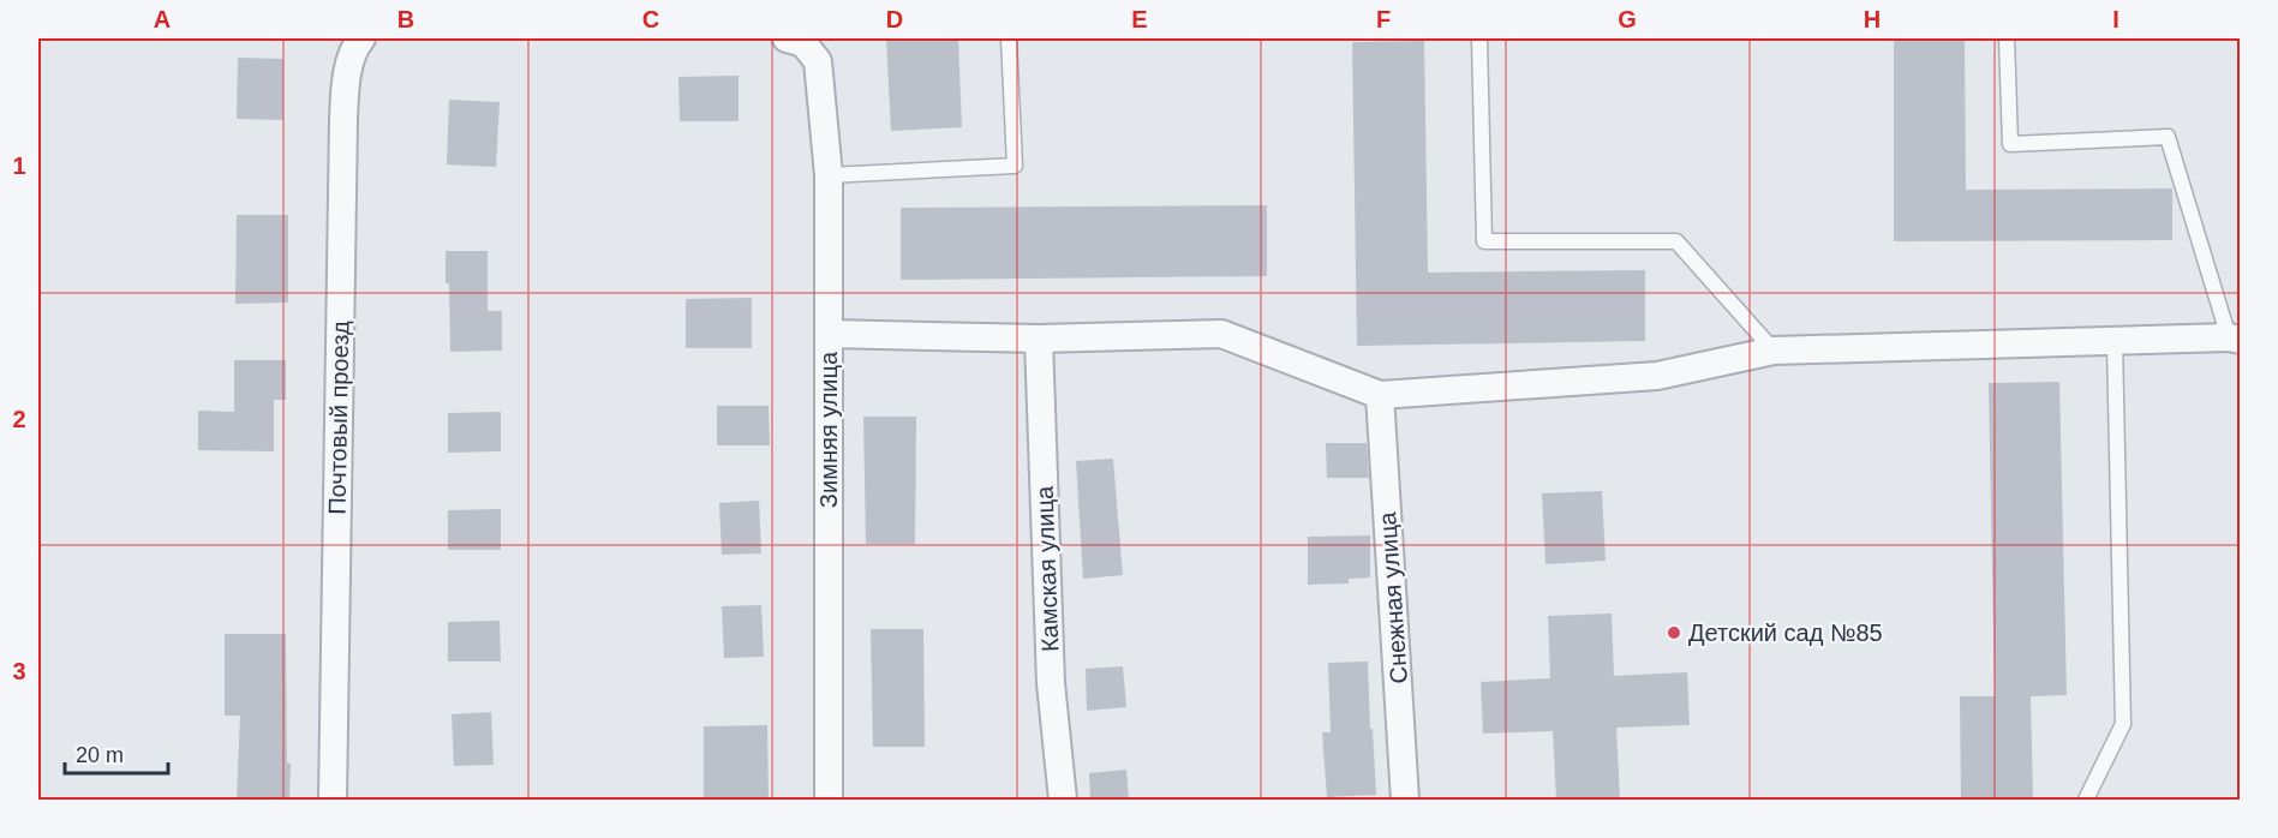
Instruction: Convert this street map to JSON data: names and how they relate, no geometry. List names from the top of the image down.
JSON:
{
  "streets": {
    "street": [
      "Почтовый проезд",
      "Зимняя улица",
      "Камская улица",
      "Снежная улица"
    ]
  },
  "places": ["Детский сад №85"],
  "scale_bar": "20 m",
  "grid": {
    "columns": [
      "A",
      "B",
      "C",
      "D",
      "E",
      "F",
      "G",
      "H",
      "I"
    ],
    "rows": ["1", "2", "3"]
  }
}
